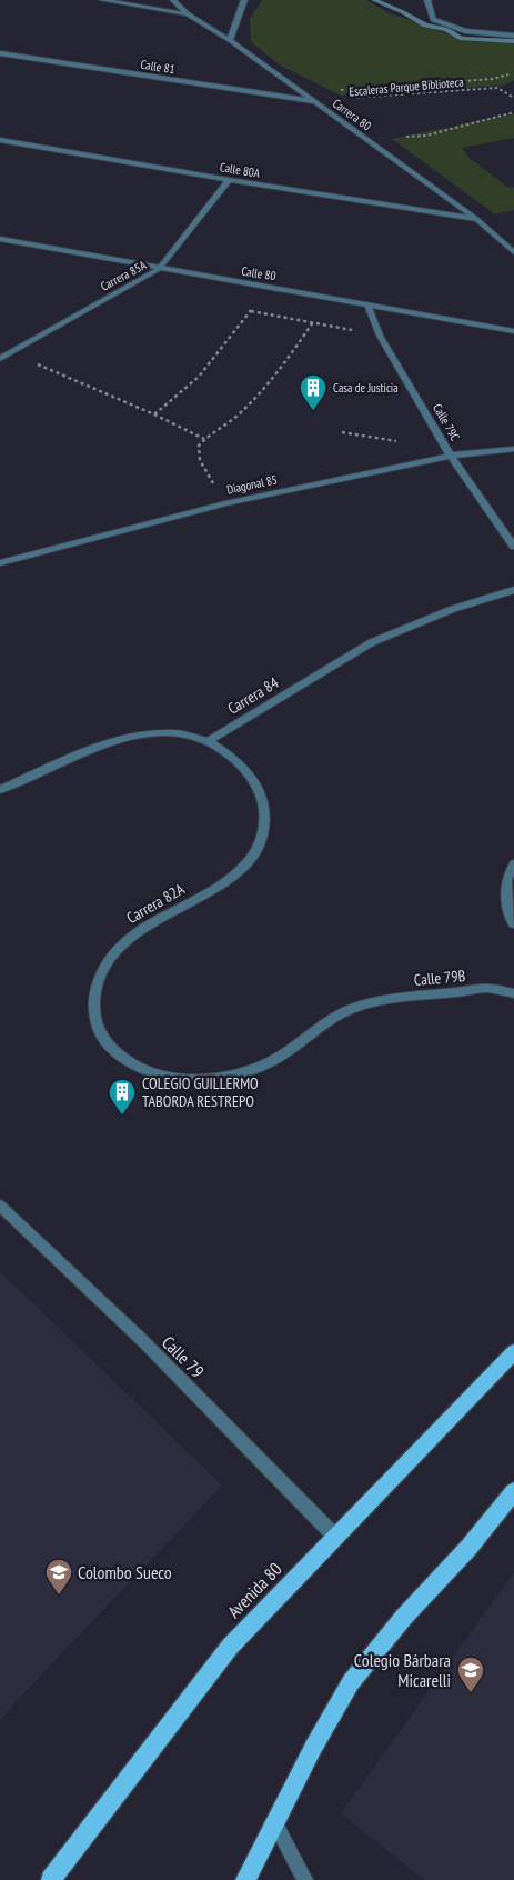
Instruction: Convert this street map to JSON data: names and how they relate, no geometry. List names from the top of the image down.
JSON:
{
  "streets": {
    "main road": ["Avenida 80"],
    "street": [
      "Calle 81",
      "Carrera 80",
      "Calle 80A",
      "Calle 80",
      "Carrera 85A",
      "Calle 79C",
      "Diagonal 85",
      "Carrera 84",
      "Carrera 82A",
      "Calle 79B",
      "Calle 79"
    ],
    "path": ["Escaleras Parque Biblioteca"]
  },
  "crossings": [
    ["Calle 81", "Carrera 80"],
    ["Carrera 80", "Calle 80A"],
    ["Calle 80A", "Carrera 85A"],
    ["Calle 80", "Carrera 85A"],
    ["Calle 80", "Calle 79C"],
    ["Calle 79C", "Diagonal 85"],
    ["Carrera 84", "Carrera 82A"],
    ["Carrera 82A", "Calle 79B"],
    ["Calle 79", "Avenida 80"]
  ],
  "places": {
    "building": ["Casa de Justicia", "COLEGIO GUILLERMO TABORDA RESTREPO"],
    "school or university": ["Colombo Sueco", "Colegio Bárbara Micarelli"]
  }
}
